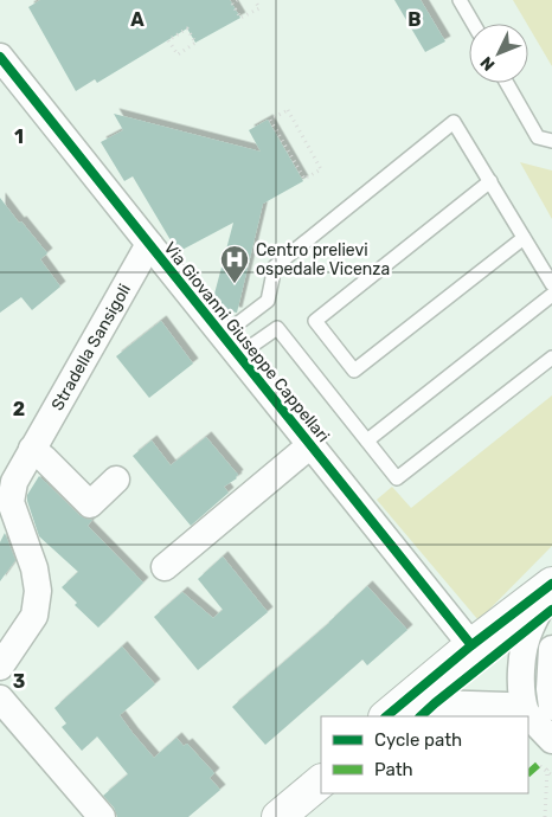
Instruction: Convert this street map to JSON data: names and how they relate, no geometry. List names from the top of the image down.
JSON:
{
  "streets": {
    "street": ["Via Giovanni Giuseppe Cappellari", "Stradella Sansigoli"]
  },
  "crossings": [
    ["Via Giovanni Giuseppe Cappellari", "Stradella Sansigoli"]
  ],
  "places": {
    "hospital": ["Centro prelievi ospedale Vicenza"]
  },
  "legend": ["Cycle path", "Path"],
  "north": "bottom left",
  "grid": {
    "columns": ["A", "B"],
    "rows": ["1", "2", "3"]
  }
}
